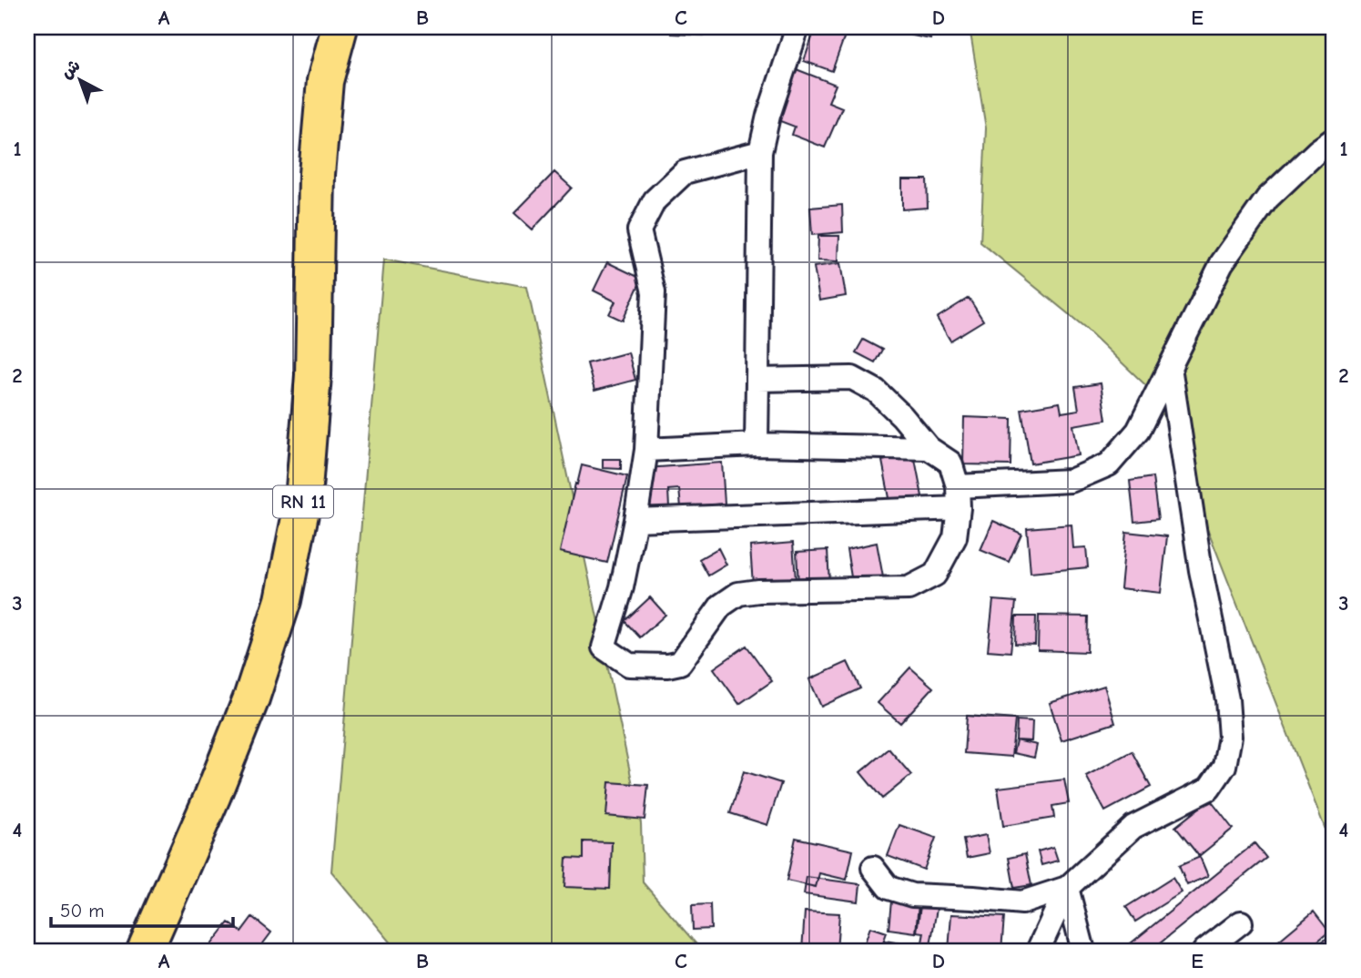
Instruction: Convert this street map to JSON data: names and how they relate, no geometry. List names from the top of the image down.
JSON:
{
  "streets": {
    "main road": ["RN 11"]
  },
  "scale_bar": "50 m",
  "north": "top left",
  "grid": {
    "columns": [
      "A",
      "B",
      "C",
      "D",
      "E"
    ],
    "rows": [
      "1",
      "2",
      "3",
      "4"
    ]
  }
}
